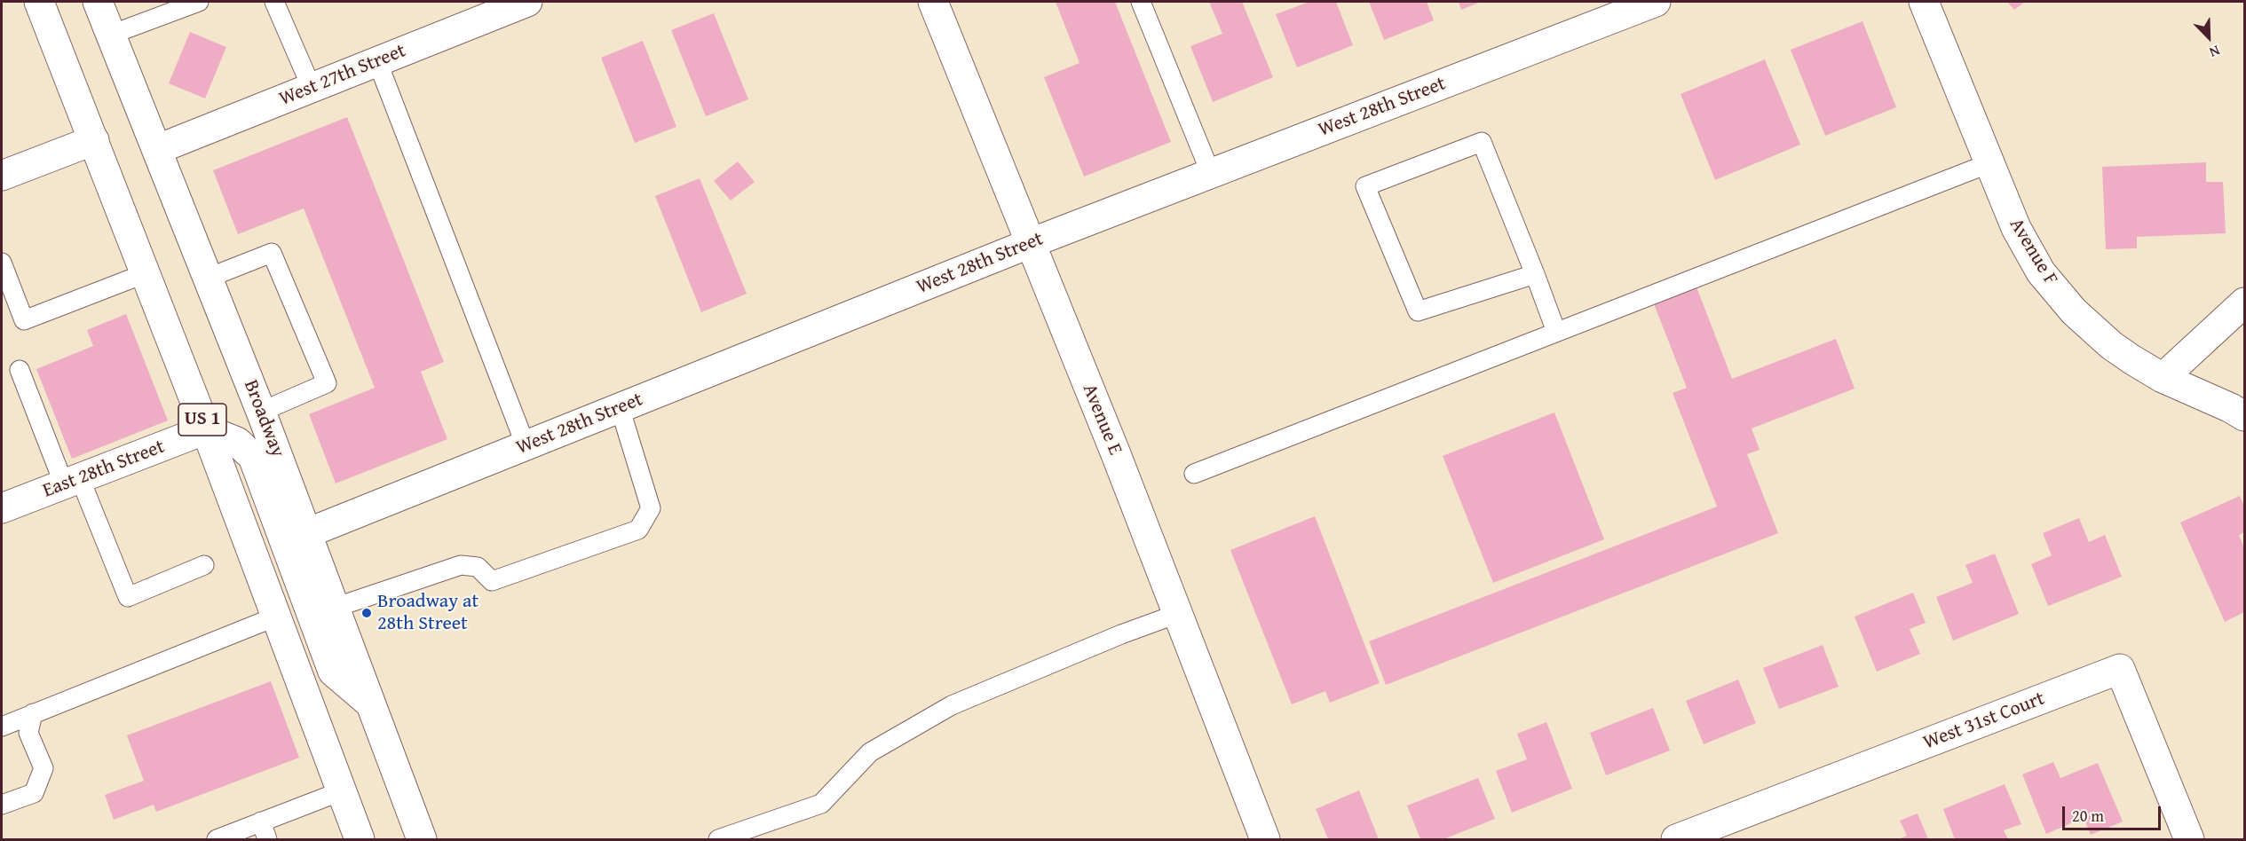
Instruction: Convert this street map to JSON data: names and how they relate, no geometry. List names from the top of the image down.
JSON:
{
  "streets": {
    "street": [
      "West 27th Street",
      "West 28th Street",
      "Avenue F",
      "Broadway",
      "US 1",
      "Avenue E",
      "East 28th Street",
      "West 31st Court"
    ]
  },
  "crossings": [
    ["West 27th Street", "Broadway"],
    ["West 28th Street", "Broadway"],
    ["West 28th Street", "Avenue E"],
    ["US 1", "East 28th Street"]
  ],
  "places": ["Broadway at 28th Street"],
  "scale_bar": "20 m",
  "north": "bottom right"
}
